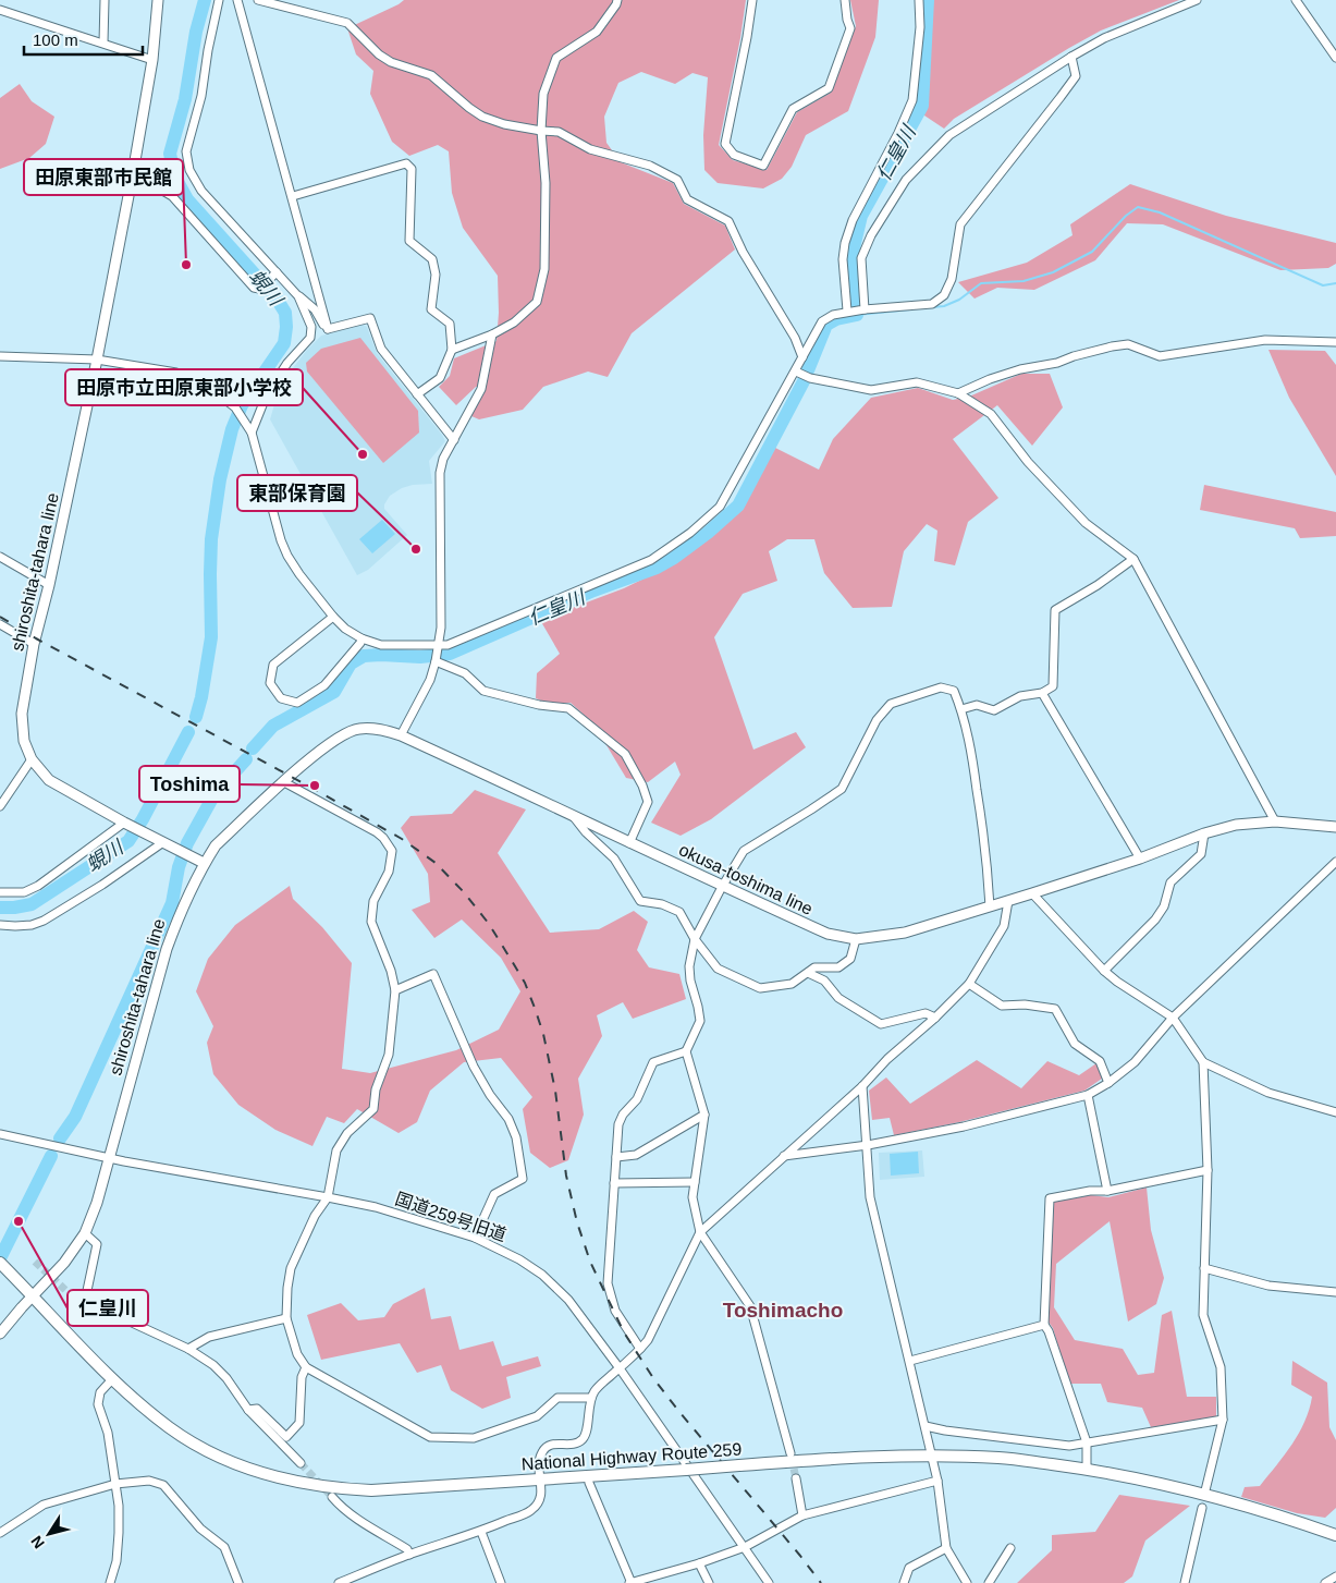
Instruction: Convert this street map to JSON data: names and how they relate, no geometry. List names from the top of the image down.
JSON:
{
  "streets": {
    "highway": ["National Highway Route 259"],
    "main road": ["shiroshita-tahara line", "okusa-toshima line"],
    "street": ["国道259号旧道"]
  },
  "crossings": [
    ["shiroshita-tahara line", "okusa-toshima line"],
    ["shiroshita-tahara line", "国道259号旧道"],
    ["shiroshita-tahara line", "National Highway Route 259"]
  ],
  "districts": ["Toshimacho"],
  "water": ["仁皇川", "蜆川"],
  "places": [
    "田原東部市民館",
    "田原市立田原東部小学校",
    "東部保育園",
    "Toshima",
    "仁皇川"
  ],
  "scale_bar": "100 m",
  "north": "bottom left"
}
